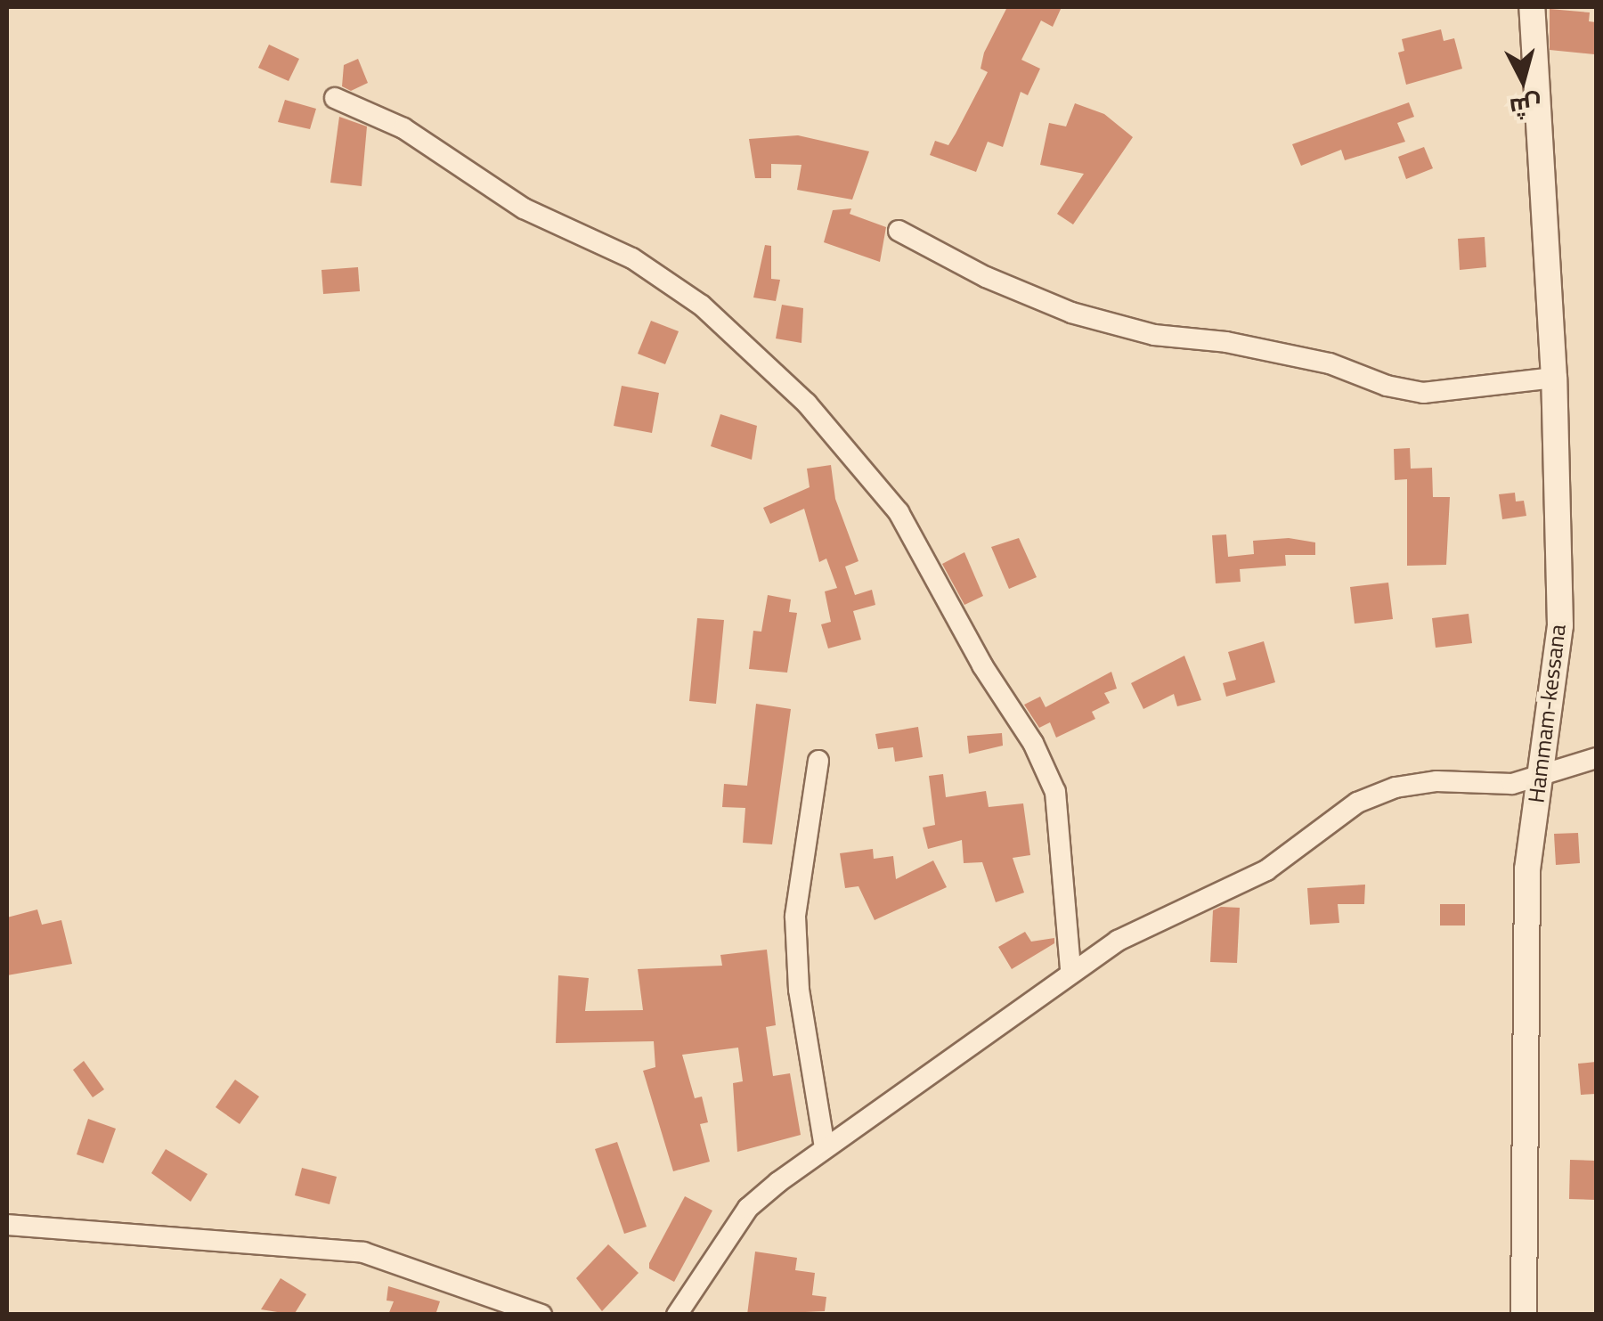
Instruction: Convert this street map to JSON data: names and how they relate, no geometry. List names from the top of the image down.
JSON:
{
  "streets": {
    "street": ["Hammam-kessana"]
  },
  "north": "bottom"
}
